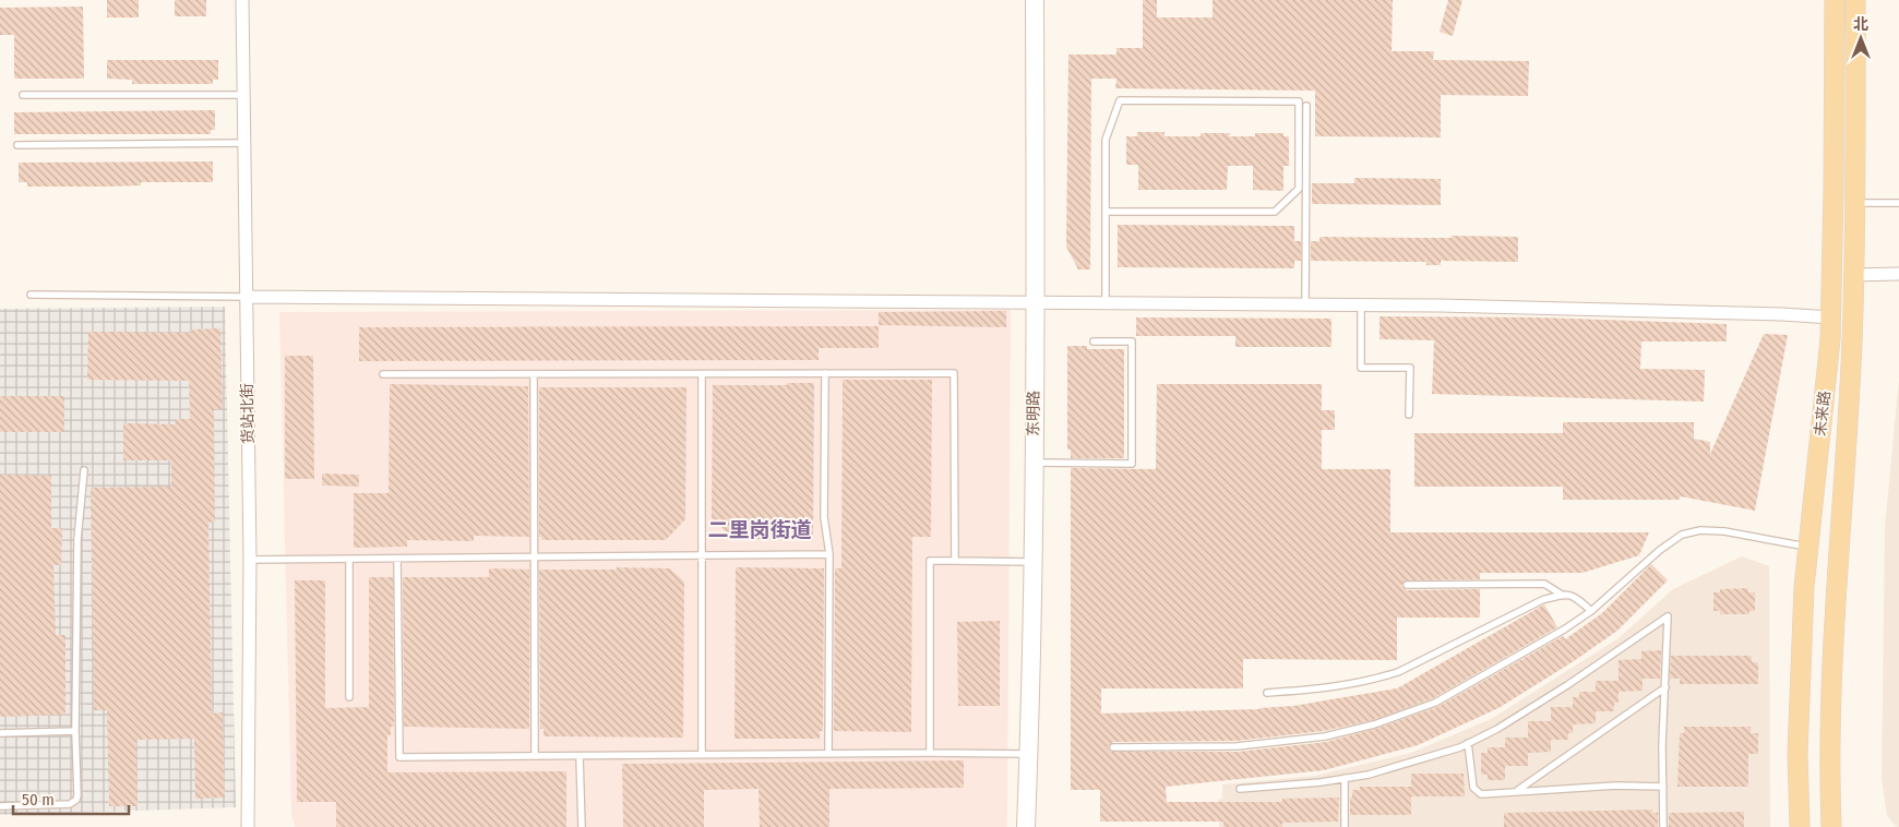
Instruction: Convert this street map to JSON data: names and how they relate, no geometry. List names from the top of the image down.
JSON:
{
  "streets": {
    "main road": ["未来路"],
    "street": ["货站北街", "东明路"]
  },
  "districts": ["二里岗街道"],
  "scale_bar": "50 m",
  "north": "top"
}
